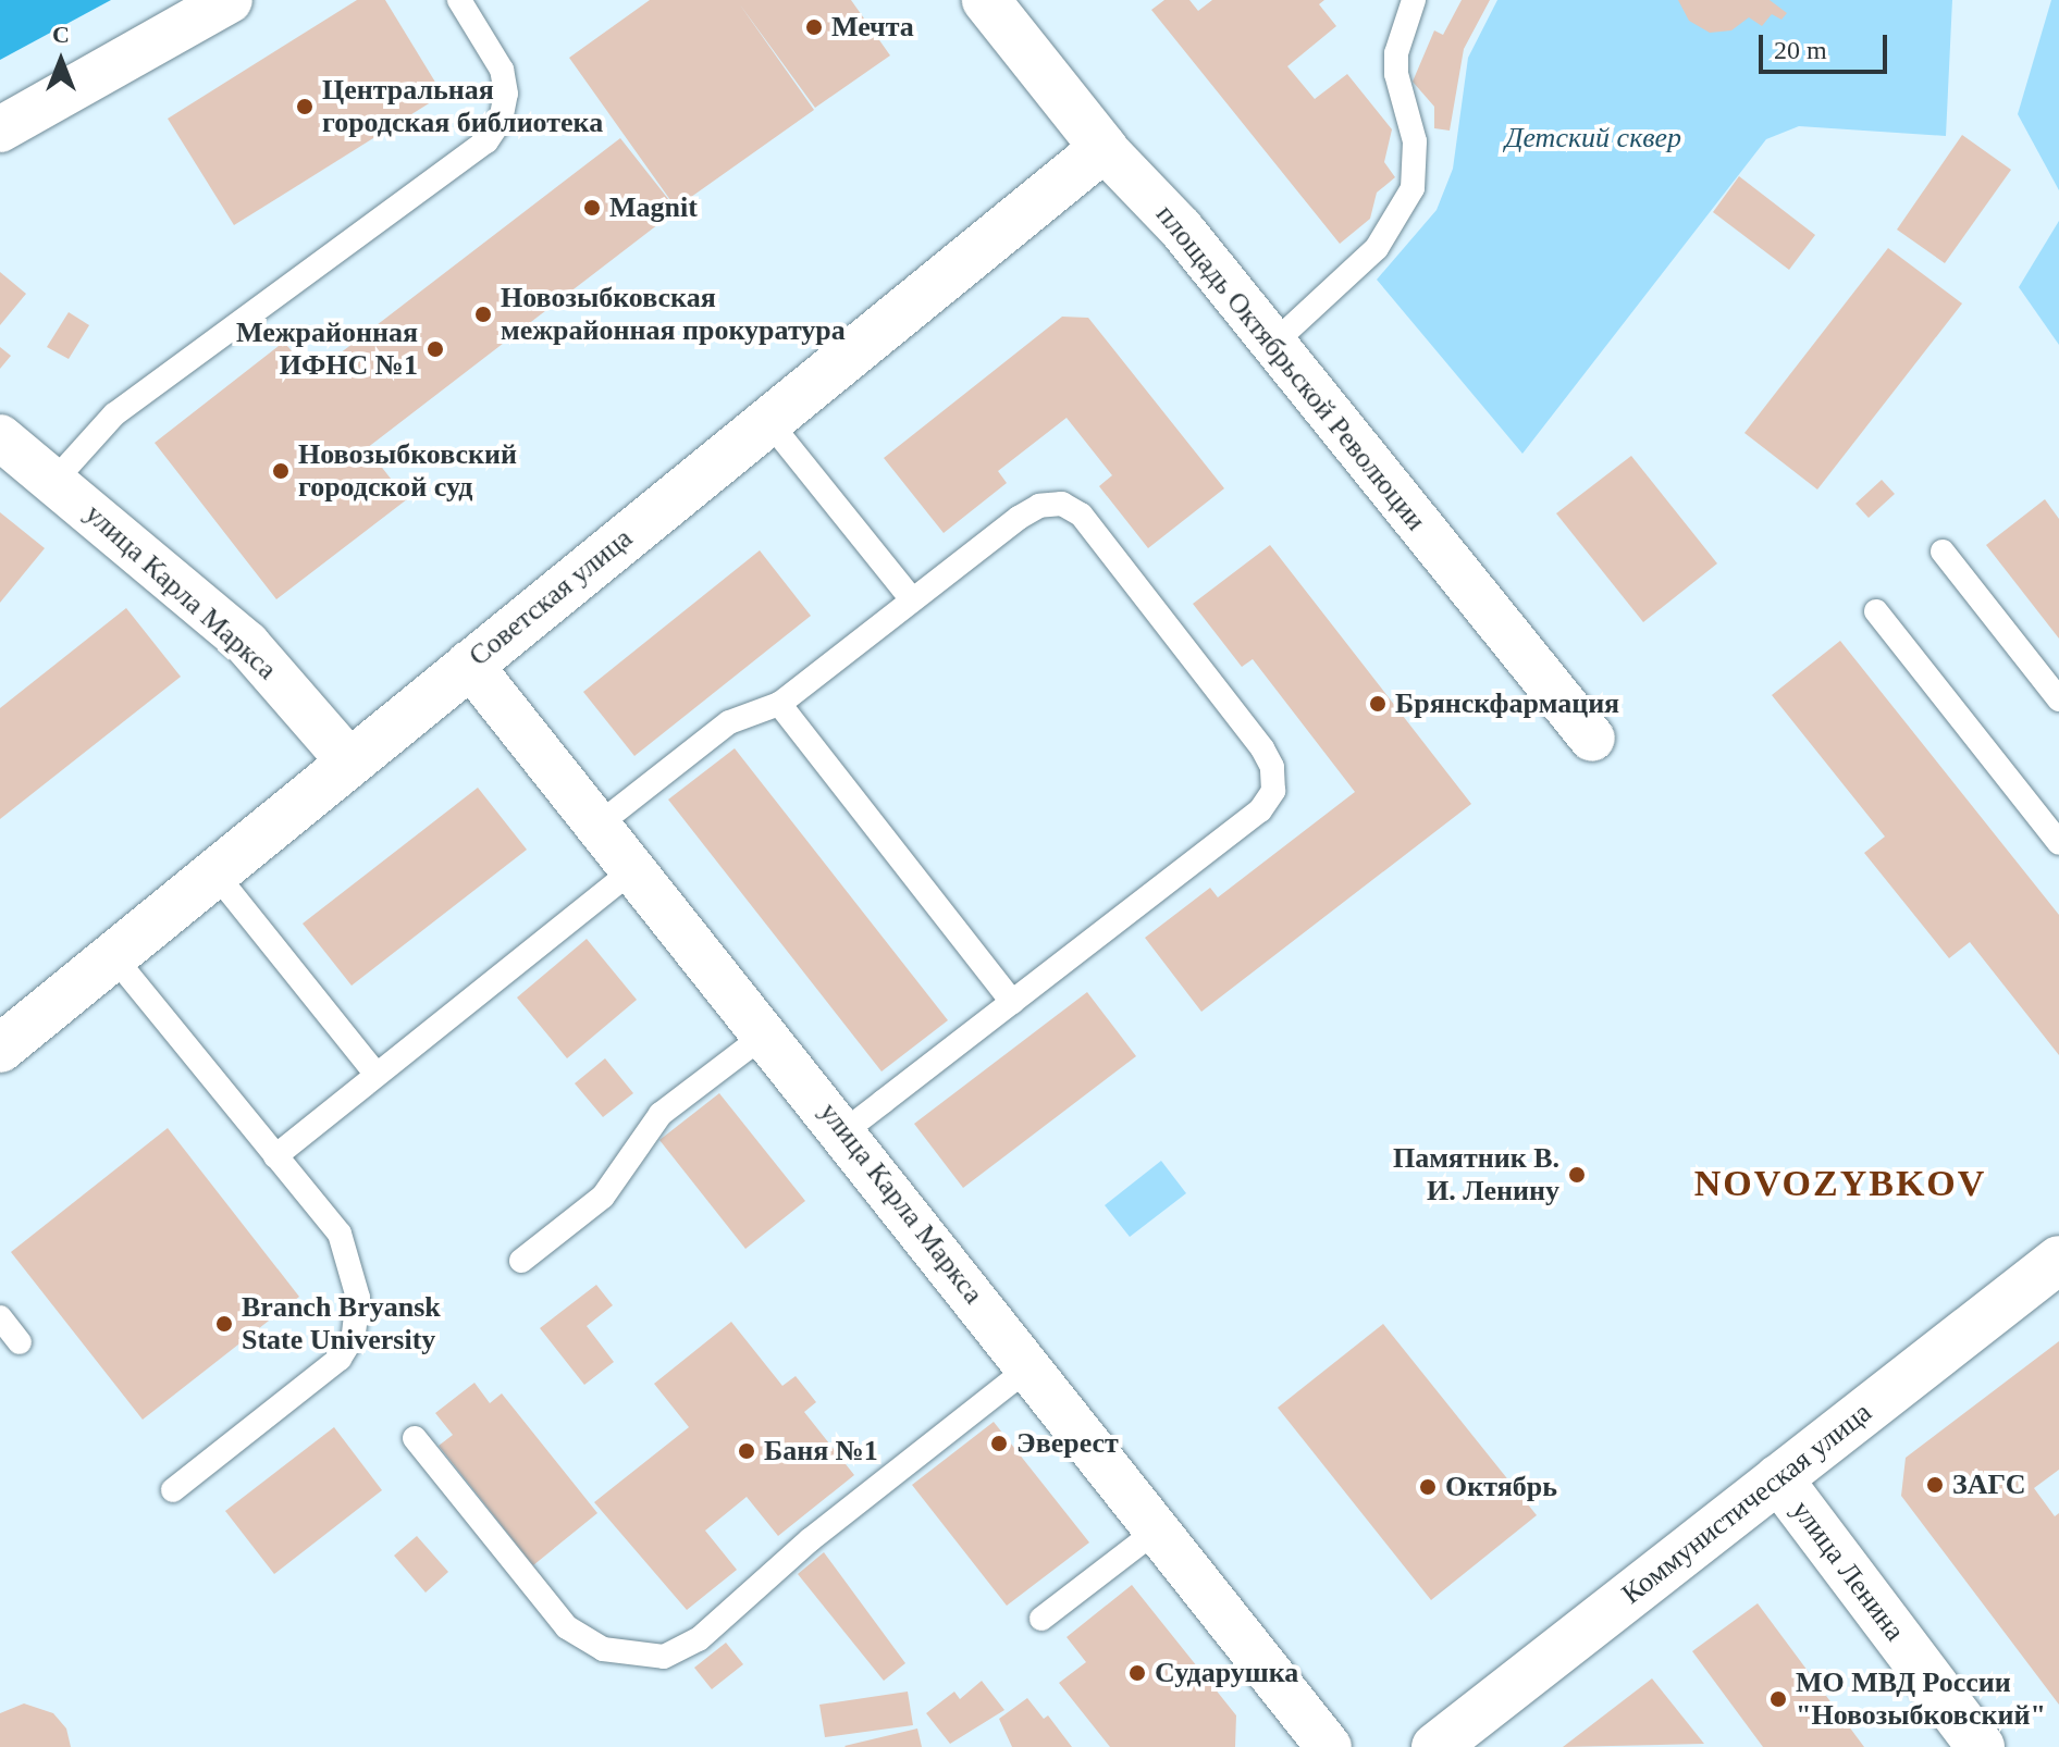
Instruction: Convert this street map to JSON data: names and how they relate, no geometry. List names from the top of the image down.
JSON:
{
  "streets": {
    "main road": [
      "площадь Октябрьской Революции",
      "Советская улица",
      "Коммунистическая улица",
      "улица Ленина"
    ],
    "street": ["улица Карла Маркса"]
  },
  "crossings": [
    ["площадь Октябрьской Революции", "Советская улица"],
    ["улица Карла Маркса", "Советская улица"],
    ["Коммунистическая улица", "улица Ленина"]
  ],
  "districts": ["NOVOZYBKOV"],
  "parks": ["Детский сквер"],
  "places": [
    "Мечта",
    "Центральная городская библиотека",
    "Magnit",
    "Новозыбковская межрайонная прокуратура",
    "Межрайонная ИФНС №1",
    "Новозыбковский городской суд",
    "Брянскфармация",
    "Памятник В. И. Ленину",
    "Branch Bryansk State University",
    "Эверест",
    "Баня №1",
    "ЗАГС",
    "Октябрь",
    "Сударушка",
    "МО МВД России \"Новозыбковский\""
  ],
  "scale_bar": "20 m",
  "north": "top"
}
